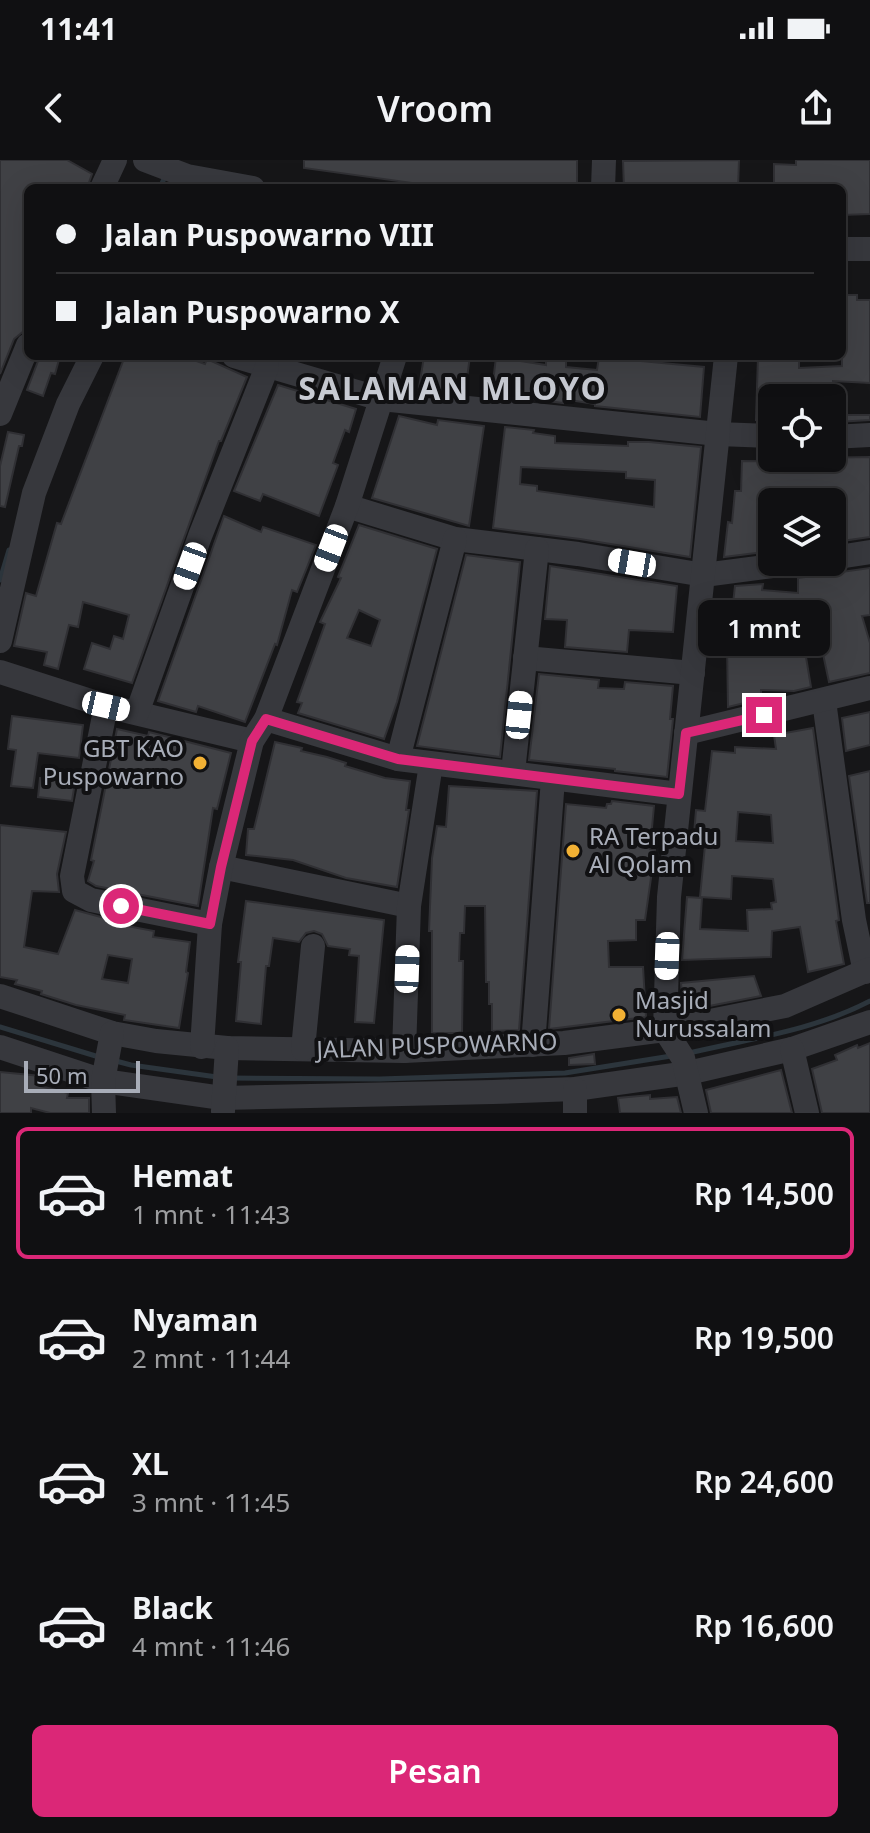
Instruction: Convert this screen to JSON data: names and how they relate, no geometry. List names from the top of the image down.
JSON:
{
  "streets": {
    "street": ["JALAN PUSPOWARNO"]
  },
  "districts": ["SALAMAN MLOYO"],
  "places": ["GBT KAO Puspowarno", "RA Terpadu Al Qolam", "Masjid Nurussalam"],
  "scale_bar": "50 m",
  "page": {
    "status": "11:41",
    "header": "Vroom",
    "banner": ["Jalan Puspowarno VIII", "Jalan Puspowarno X"],
    "bubble": "1 mnt",
    "scale": "50 m",
    "list": [
      {
        "name": "Hemat",
        "note": "1 mnt · 11:43",
        "value": "Rp 14,500"
      },
      {
        "name": "Nyaman",
        "note": "2 mnt · 11:44",
        "value": "Rp 19,500"
      },
      {
        "name": "XL",
        "note": "3 mnt · 11:45",
        "value": "Rp 24,600"
      },
      {
        "name": "Black",
        "note": "4 mnt · 11:46",
        "value": "Rp 16,600"
      }
    ],
    "buttons": "Pesan"
  }
}
